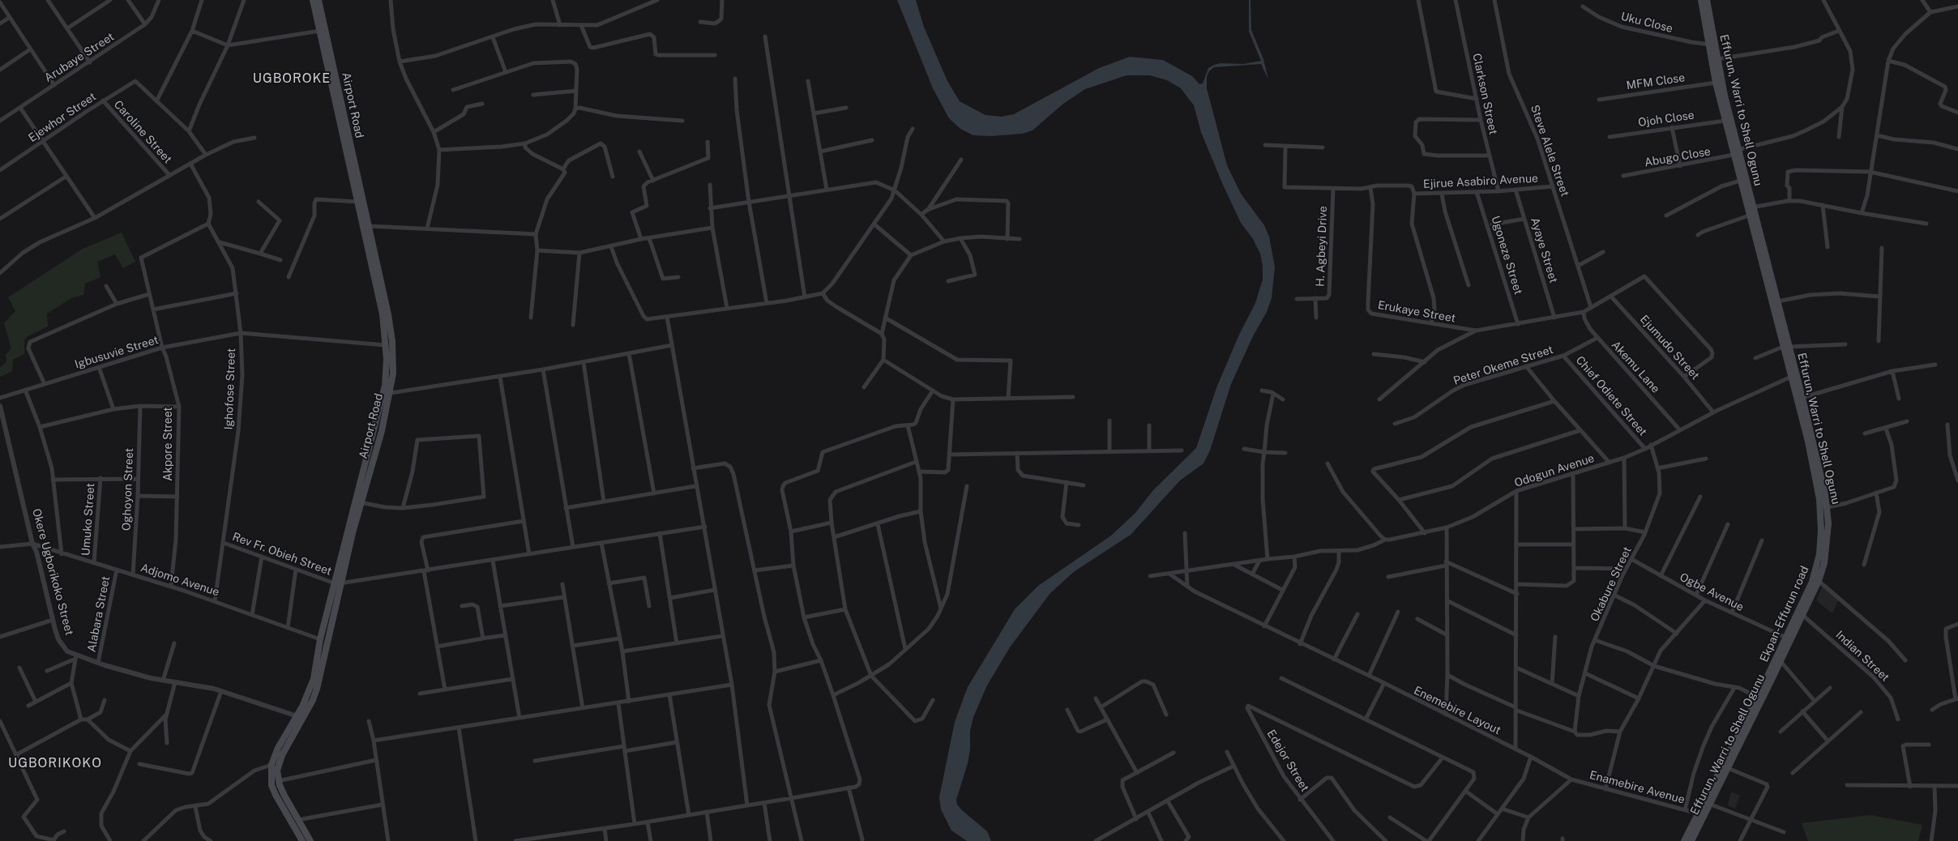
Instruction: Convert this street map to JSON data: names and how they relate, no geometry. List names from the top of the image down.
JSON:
{
  "streets": {
    "main road": ["Airport Road", "Effurun, Warri to Shell Ogunu", "Ekpan-Effurun road"],
    "street": [
      "Uku Close",
      "Arubaye Street",
      "MFM Close",
      "Clarkson Street",
      "Ejewhor Street",
      "Ojoh Close",
      "Caroline Street",
      "Steve Alele Street",
      "Abugo Close",
      "Ejirue Asabiro Avenue",
      "H. Agbeyi Drive",
      "Ayaye Street",
      "Ugoneze Street",
      "Erukaye Street",
      "Ejumudo Street",
      "Igbusuvie Street",
      "Peter Okeme Street",
      "Akemu Lane",
      "Ighofose Street",
      "Chief Odiete Street",
      "Akpore Street",
      "Odogun Avenue",
      "Oghoyon Street",
      "Umuko Street",
      "Rev Fr. Obieh Street",
      "Okere Ugborikoko Street",
      "Adjomo Avenue",
      "Okabure Street",
      "Ogbe Avenue",
      "Alabara Street",
      "Indian Street",
      "Enemebire Layout",
      "Edejor Street",
      "Enamebire Avenue"
    ]
  },
  "crossings": [
    ["Uku Close", "Effurun, Warri to Shell Ogunu"],
    ["MFM Close", "Effurun, Warri to Shell Ogunu"],
    ["Clarkson Street", "Ejirue Asabiro Avenue"],
    ["Airport Road", "Igbusuvie Street"],
    ["Airport Road", "Rev Fr. Obieh Street"],
    ["Airport Road", "Okere Ugborikoko Street"],
    ["Airport Road", "Adjomo Avenue"],
    ["Effurun, Warri to Shell Ogunu", "Ojoh Close"],
    ["Effurun, Warri to Shell Ogunu", "Abugo Close"],
    ["Effurun, Warri to Shell Ogunu", "Odogun Avenue"],
    ["Effurun, Warri to Shell Ogunu", "Ekpan-Effurun road"],
    ["Effurun, Warri to Shell Ogunu", "Indian Street"],
    ["Ejewhor Street", "Caroline Street"],
    ["Steve Alele Street", "Ejirue Asabiro Avenue"],
    ["Ejirue Asabiro Avenue", "H. Agbeyi Drive"],
    ["Ejirue Asabiro Avenue", "Ayaye Street"],
    ["Ejirue Asabiro Avenue", "Ugoneze Street"],
    ["Ejirue Asabiro Avenue", "Erukaye Street"],
    ["Ayaye Street", "Erukaye Street"],
    ["Ugoneze Street", "Erukaye Street"],
    ["Erukaye Street", "Akemu Lane"],
    ["Ejumudo Street", "Odogun Avenue"],
    ["Igbusuvie Street", "Ighofose Street"],
    ["Igbusuvie Street", "Akpore Street"],
    ["Peter Okeme Street", "Akemu Lane"],
    ["Peter Okeme Street", "Chief Odiete Street"],
    ["Akemu Lane", "Odogun Avenue"],
    ["Ighofose Street", "Akpore Street"],
    ["Ighofose Street", "Rev Fr. Obieh Street"],
    ["Ighofose Street", "Adjomo Avenue"],
    ["Chief Odiete Street", "Odogun Avenue"],
    ["Akpore Street", "Adjomo Avenue"],
    ["Odogun Avenue", "Okabure Street"],
    ["Odogun Avenue", "Enemebire Layout"],
    ["Oghoyon Street", "Adjomo Avenue"],
    ["Umuko Street", "Adjomo Avenue"],
    ["Okere Ugborikoko Street", "Adjomo Avenue"],
    ["Okere Ugborikoko Street", "Alabara Street"],
    ["Adjomo Avenue", "Alabara Street"],
    ["Okabure Street", "Ogbe Avenue"],
    ["Ogbe Avenue", "Ekpan-Effurun road"],
    ["Ekpan-Effurun road", "Enamebire Avenue"],
    ["Enemebire Layout", "Enamebire Avenue"]
  ],
  "districts": ["UGBOROKE", "UGBORIKOKO"]
}
